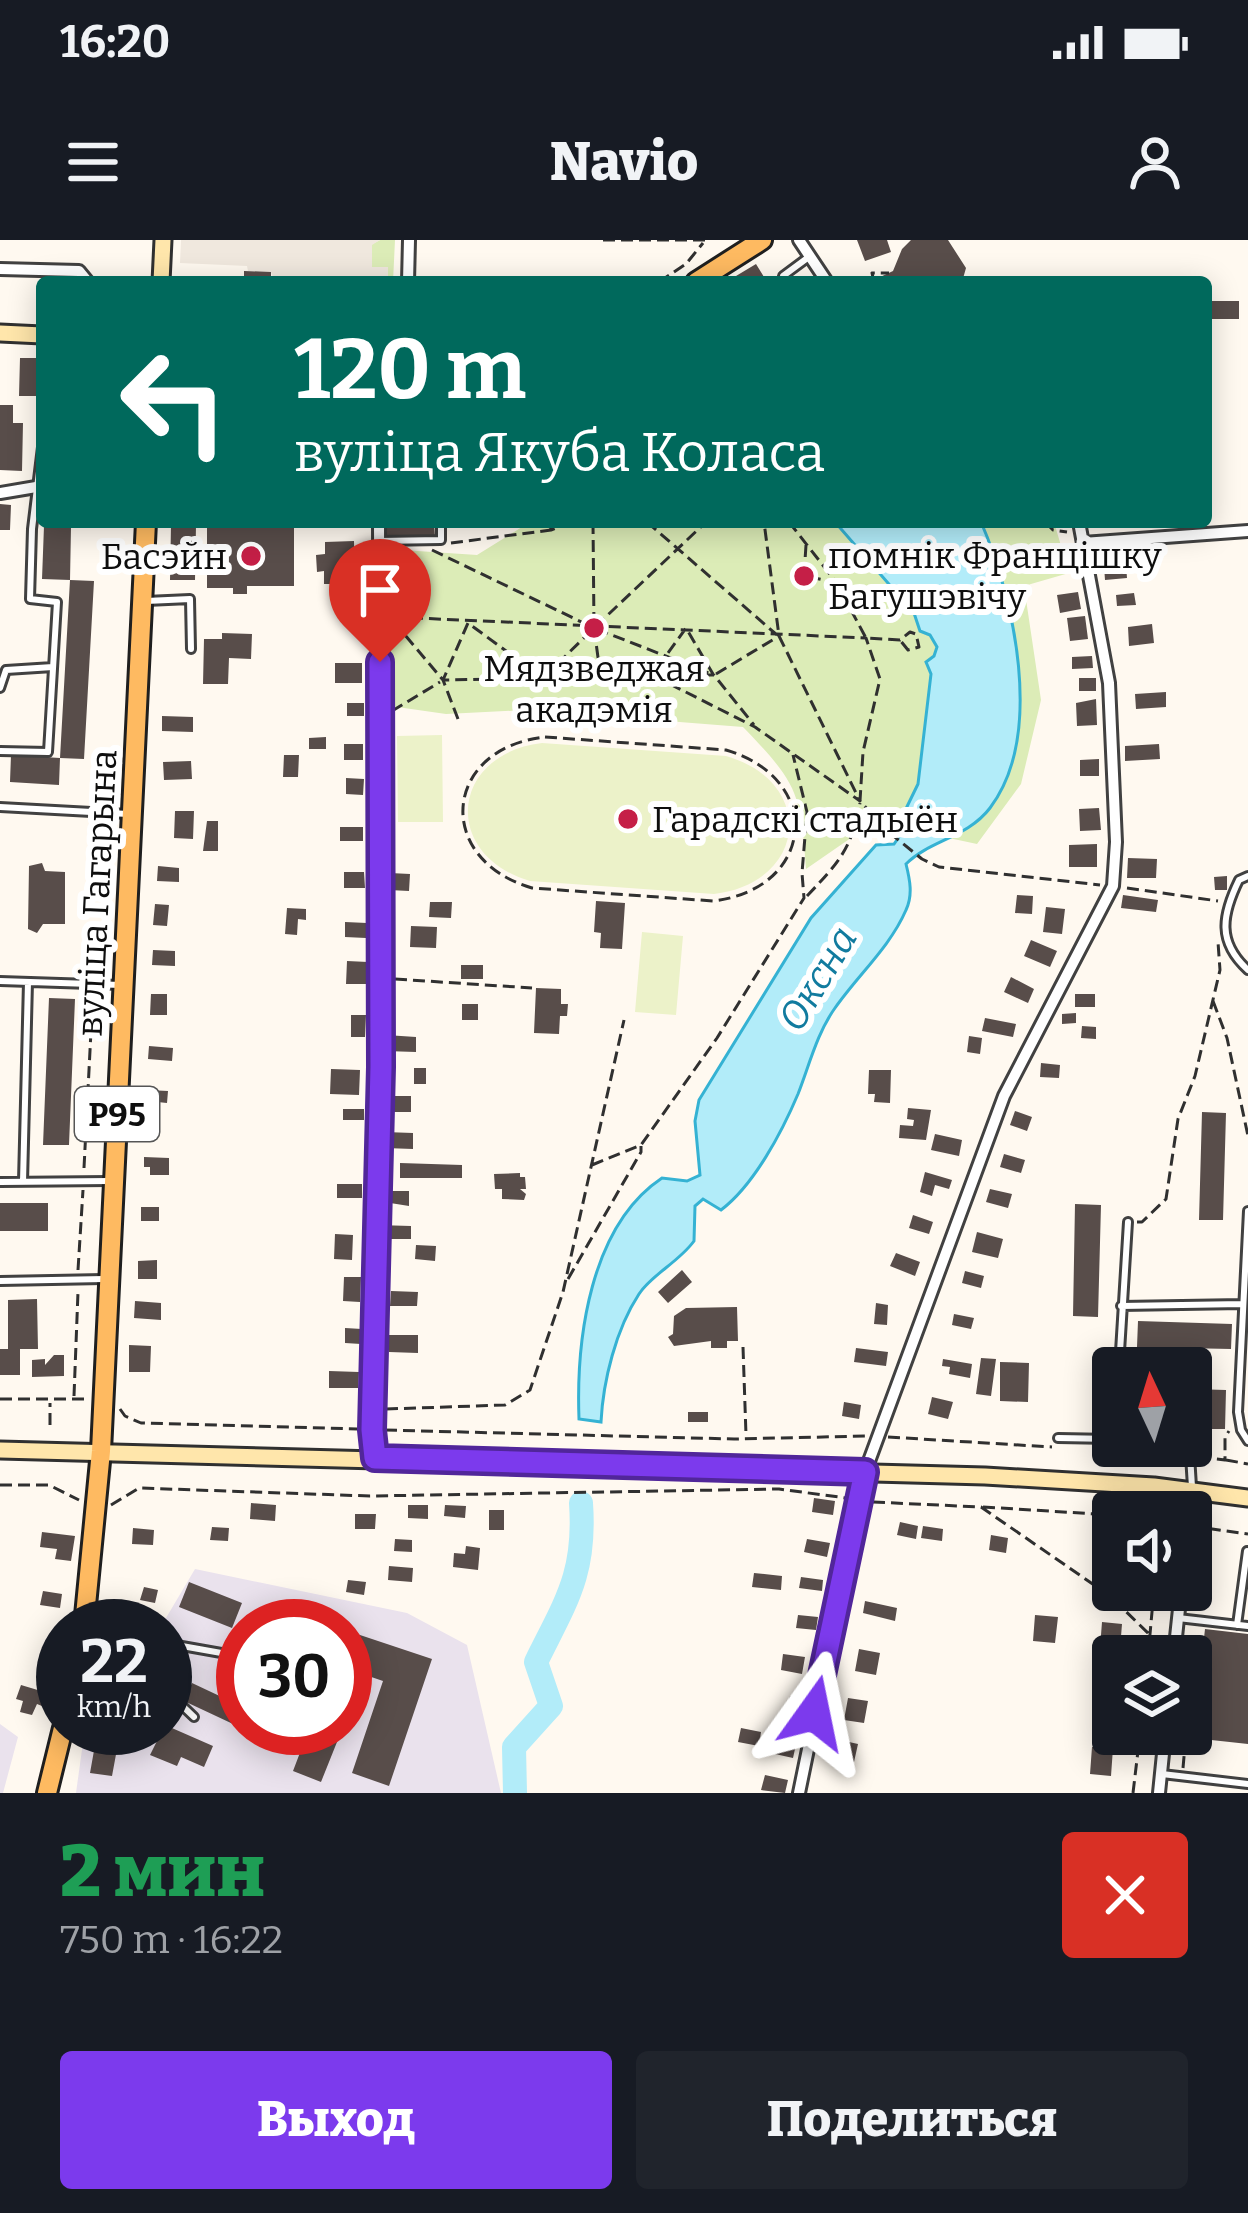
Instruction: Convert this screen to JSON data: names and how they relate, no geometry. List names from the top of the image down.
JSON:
{
  "streets": {
    "main road": ["вуліца Гагарына", "Р95"]
  },
  "water": ["Оксна"],
  "places": [
    "Басэйн",
    "помнік Францішку Багушэвічу",
    "Мядзведжая акадэмія",
    "Гарадскі стадыён"
  ],
  "north": "top",
  "page": {
    "status": "16:20",
    "header": "Navio",
    "turn": ["120 m", "вуліца Якуба Коласа"],
    "speed": "22 km/h",
    "limit": "30",
    "heading": ["2 мин", "750 m · 16:22"],
    "buttons": ["Выход", "Поделиться"]
  }
}
